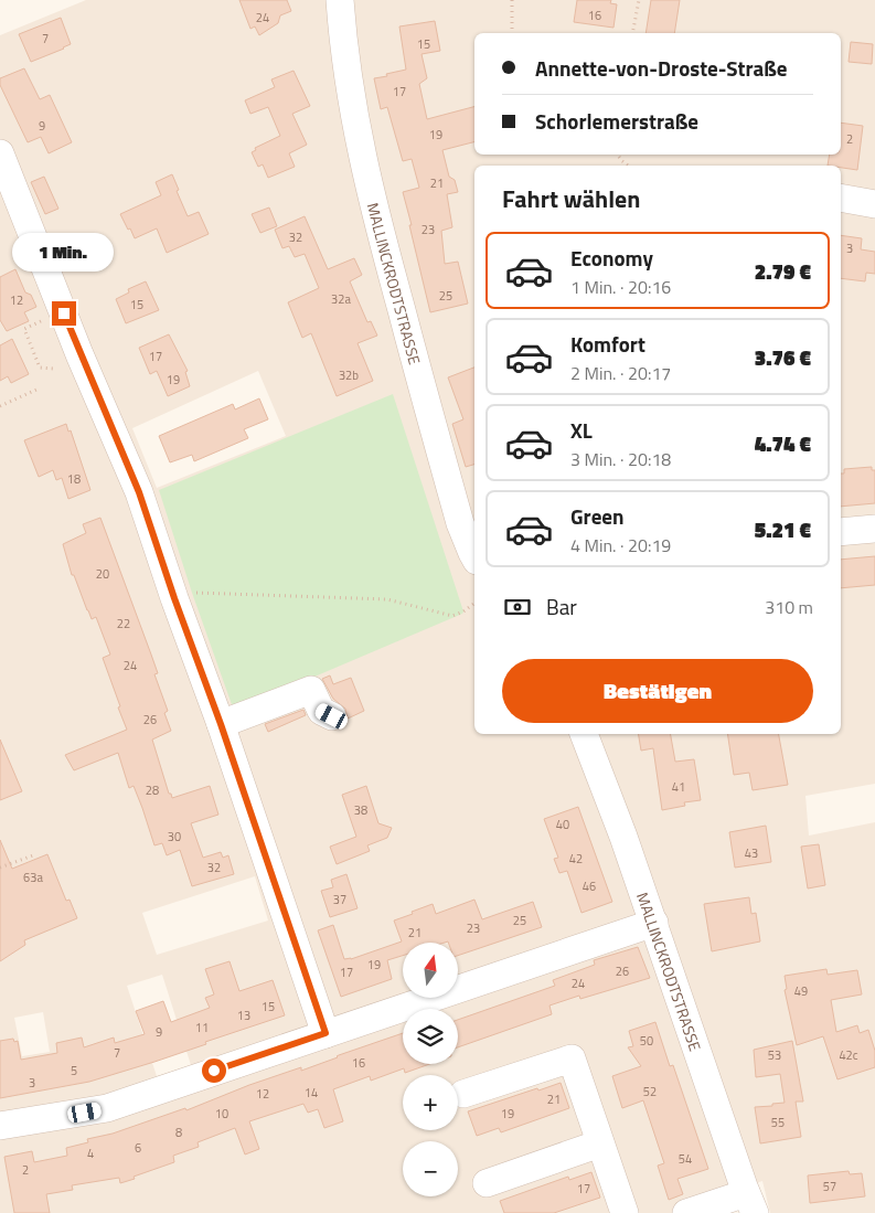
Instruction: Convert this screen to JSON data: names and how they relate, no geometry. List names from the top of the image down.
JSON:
{
  "streets": {
    "street": ["MALLINCKRODTSTRASSE"]
  },
  "house_numbers": [
    "16",
    "24",
    "7",
    "15",
    "17",
    "9",
    "19",
    "2",
    "21",
    "23",
    "32",
    "3",
    "25",
    "32a",
    "12",
    "15",
    "17",
    "32b",
    "19",
    "18",
    "20",
    "22",
    "24",
    "26",
    "41",
    "28",
    "38",
    "40",
    "30",
    "43",
    "42",
    "32",
    "63a",
    "46",
    "37",
    "25",
    "23",
    "21",
    "19",
    "26",
    "17",
    "24",
    "49",
    "15",
    "13",
    "11",
    "9",
    "50",
    "7",
    "53",
    "42c",
    "16",
    "5",
    "3",
    "52",
    "14",
    "12",
    "21",
    "10",
    "19",
    "55",
    "8",
    "6",
    "4",
    "54",
    "2",
    "57",
    "17"
  ],
  "north": "top",
  "page": {
    "banner": ["Annette-von-Droste-Straße", "Schorlemerstraße"],
    "heading": "Fahrt wählen",
    "list": [
      {
        "name": "Economy",
        "note": "1 Min. · 20:16",
        "value": "2.79 €"
      },
      {
        "name": "Komfort",
        "note": "2 Min. · 20:17",
        "value": "3.76 €"
      },
      {
        "name": "XL",
        "note": "3 Min. · 20:18",
        "value": "4.74 €"
      },
      {
        "name": "Green",
        "note": "4 Min. · 20:19",
        "value": "5.21 €"
      }
    ],
    "bubble": "1 Min.",
    "pay": ["Bar", "310 m"],
    "buttons": "Bestätigen",
    "map_buttons": ["+", "−"]
  }
}
